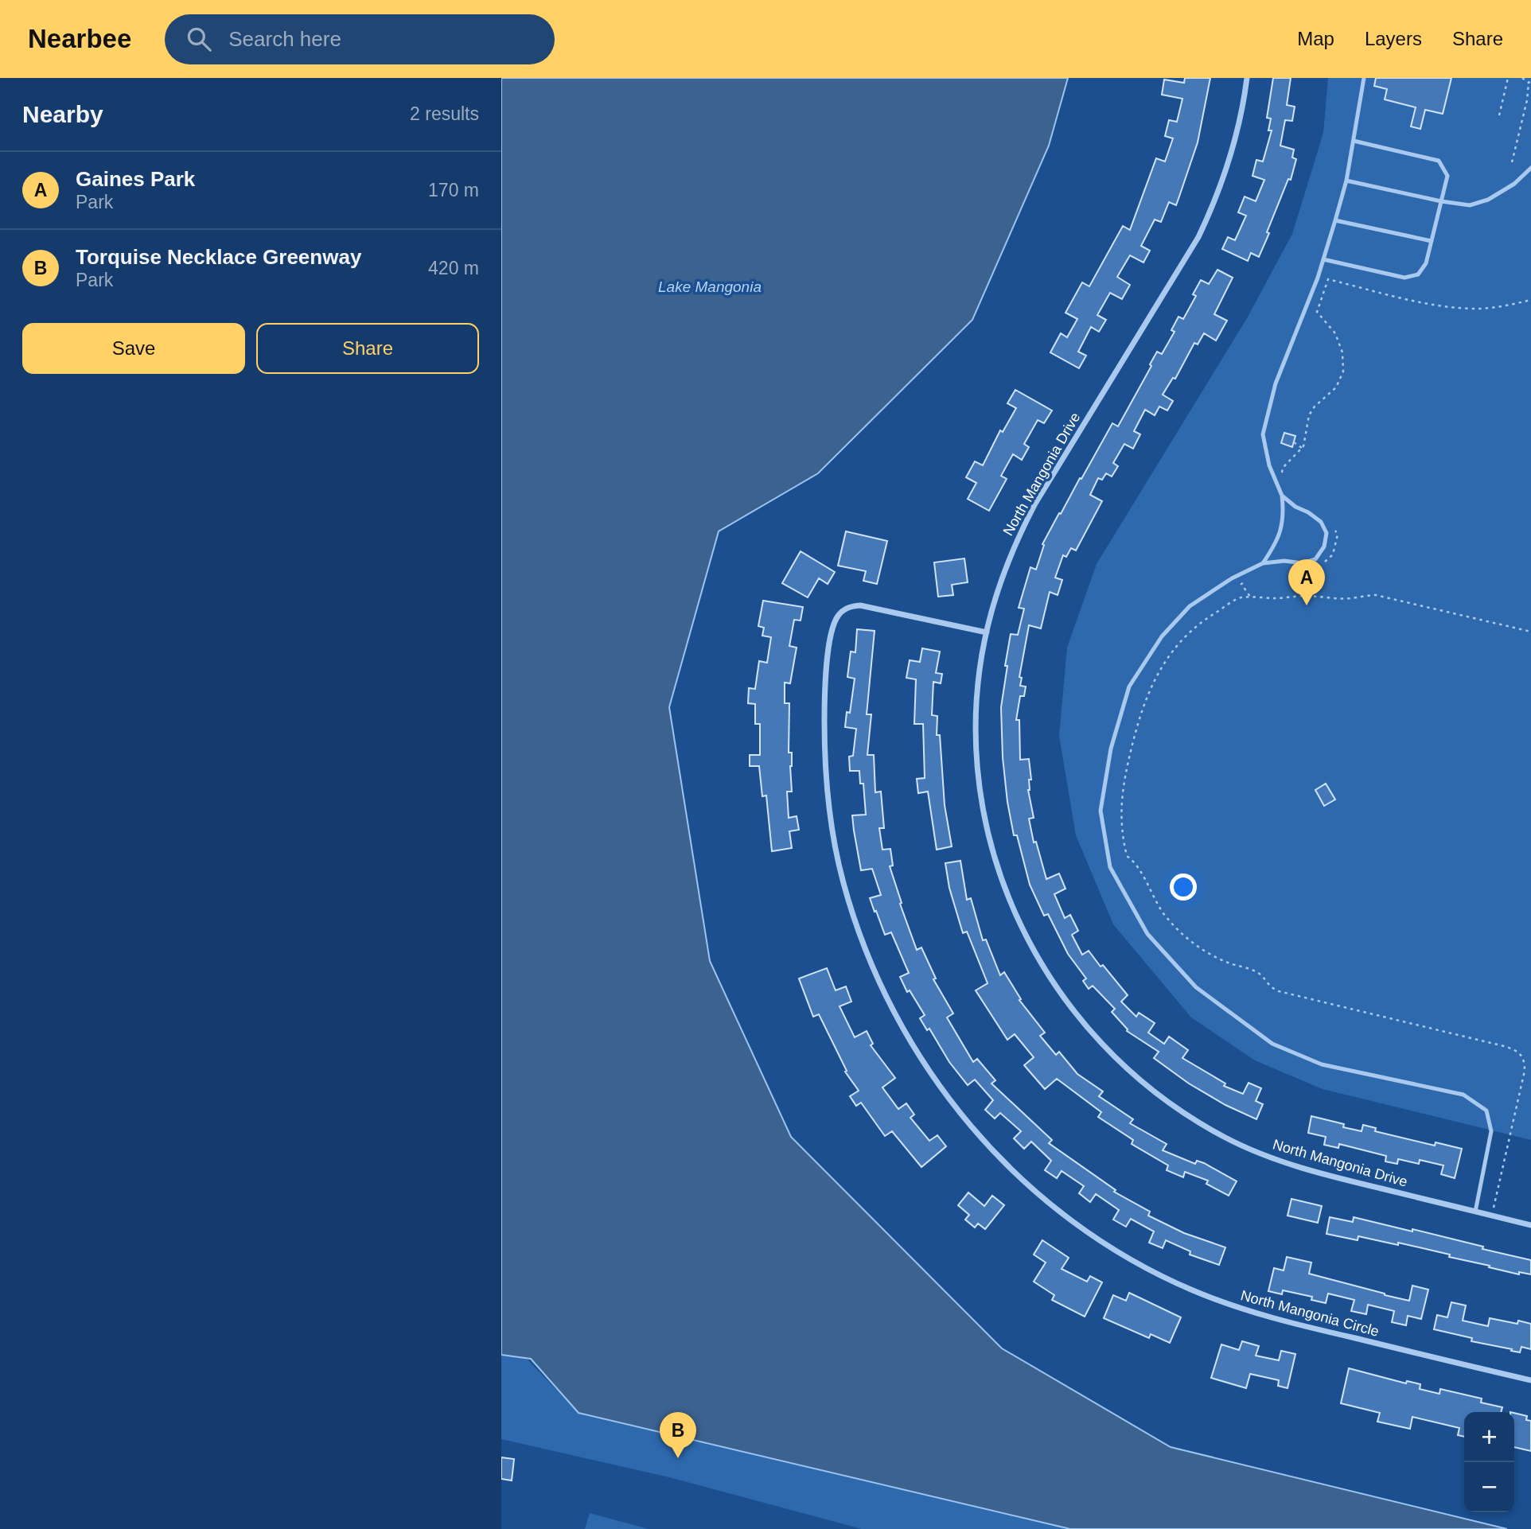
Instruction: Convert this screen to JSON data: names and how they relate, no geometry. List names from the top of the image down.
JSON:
{
  "streets": {
    "street": ["North Mangonia Drive", "North Mangonia Circle"]
  },
  "crossings": [
    ["North Mangonia Drive", "North Mangonia Circle"]
  ],
  "water": ["Lake Mangonia"],
  "page": {
    "header": "Nearbee",
    "search": "Search here",
    "nav": ["Map", "Layers", "Share"],
    "heading": ["Nearby", "2 results"],
    "list": [
      {
        "mark": "A",
        "name": "Gaines Park",
        "note": "Park",
        "value": "170 m"
      },
      {
        "mark": "B",
        "name": "Torquise Necklace Greenway",
        "note": "Park",
        "value": "420 m"
      }
    ],
    "buttons": ["Save", "Share"],
    "pins": ["A", "B"],
    "map_buttons": ["+", "−"]
  }
}
